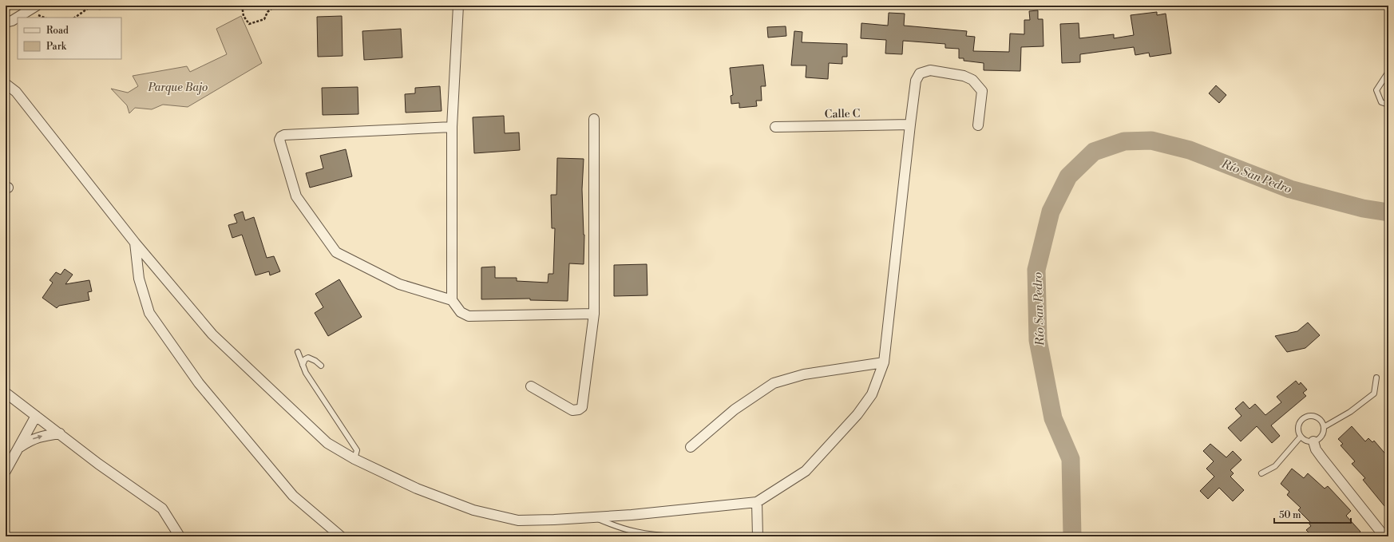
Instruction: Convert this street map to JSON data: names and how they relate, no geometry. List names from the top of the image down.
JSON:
{
  "streets": {
    "street": ["Calle C"]
  },
  "water": ["Río San Pedro"],
  "parks": ["Parque Bajo"],
  "legend": ["Road", "Park"],
  "scale_bar": "50 m"
}
